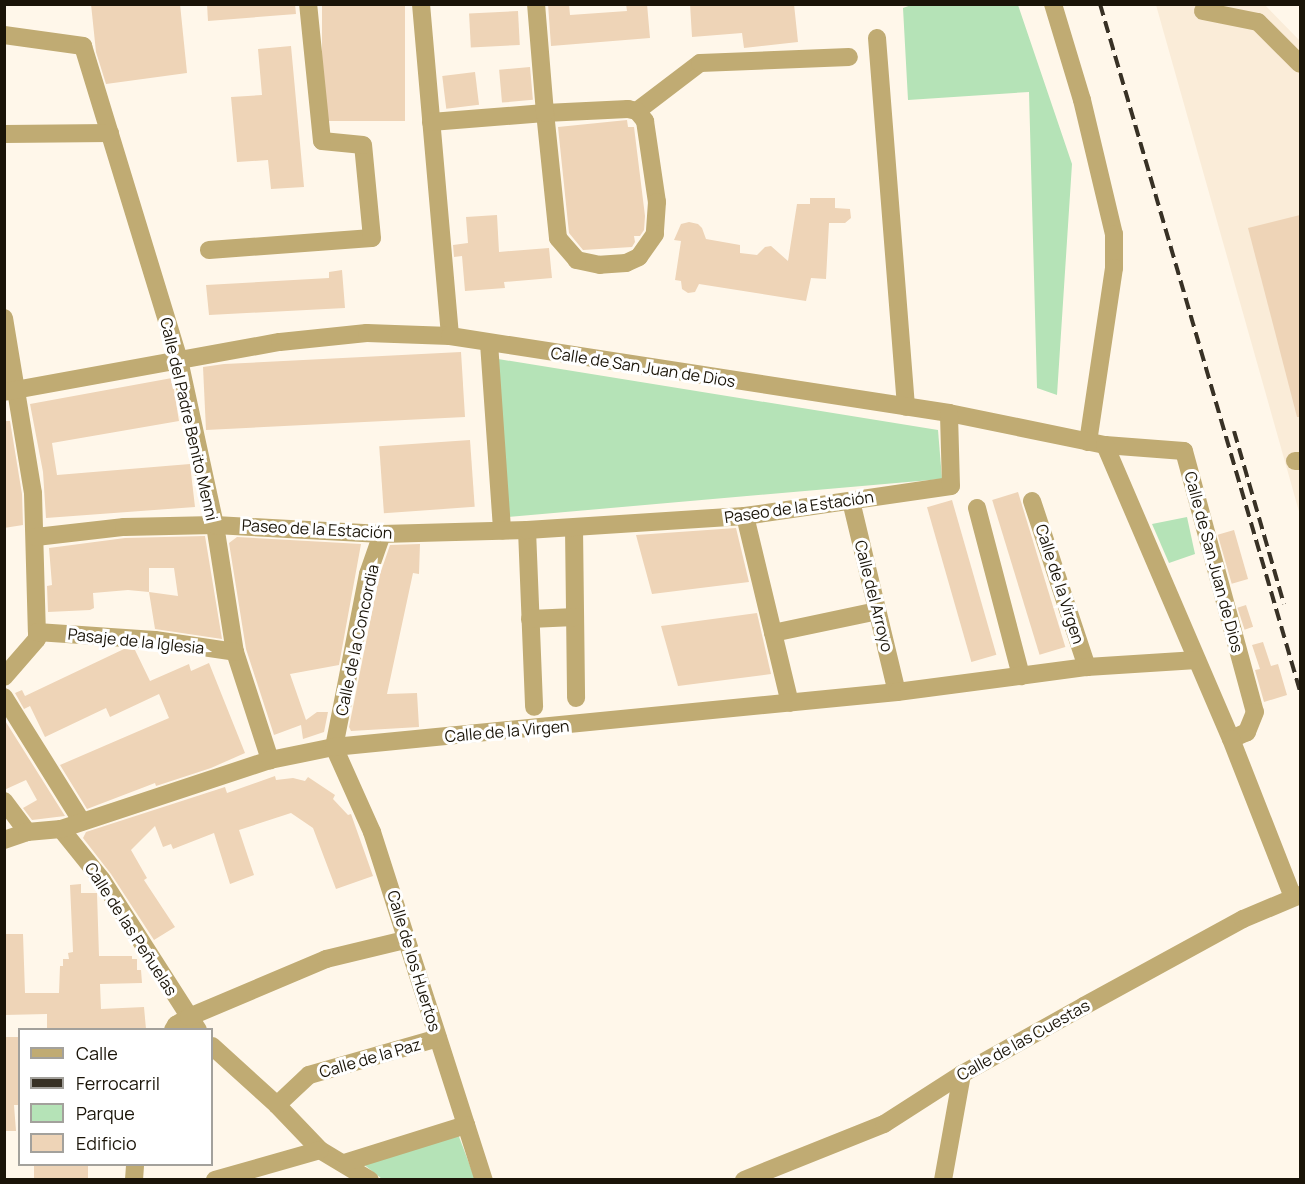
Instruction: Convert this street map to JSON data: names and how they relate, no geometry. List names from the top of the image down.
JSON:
{
  "streets": {
    "street": [
      "Calle de San Juan de Dios",
      "Calle del Padre Benito Menni",
      "Paseo de la Estación",
      "Calle de la Virgen",
      "Calle del Arroyo",
      "Calle de la Concordia",
      "Pasaje de la Iglesia",
      "Calle de las Peñuelas",
      "Calle de los Huertos",
      "Calle de las Cuestas",
      "Calle de la Paz"
    ]
  },
  "crossings": [
    ["Calle de San Juan de Dios", "Calle del Padre Benito Menni"],
    ["Calle de San Juan de Dios", "Paseo de la Estación"],
    ["Calle del Padre Benito Menni", "Paseo de la Estación"],
    ["Calle del Padre Benito Menni", "Calle de la Virgen"],
    ["Calle del Padre Benito Menni", "Pasaje de la Iglesia"],
    ["Paseo de la Estación", "Calle del Arroyo"],
    ["Paseo de la Estación", "Calle de la Concordia"],
    ["Calle de la Virgen", "Calle del Arroyo"],
    ["Calle de la Virgen", "Calle de la Concordia"],
    ["Calle de la Virgen", "Calle de las Peñuelas"],
    ["Calle de la Virgen", "Calle de los Huertos"],
    ["Calle de la Concordia", "Calle de los Huertos"],
    ["Calle de los Huertos", "Calle de la Paz"]
  ],
  "legend": [
    "Calle",
    "Ferrocarril",
    "Parque",
    "Edificio"
  ]
}
